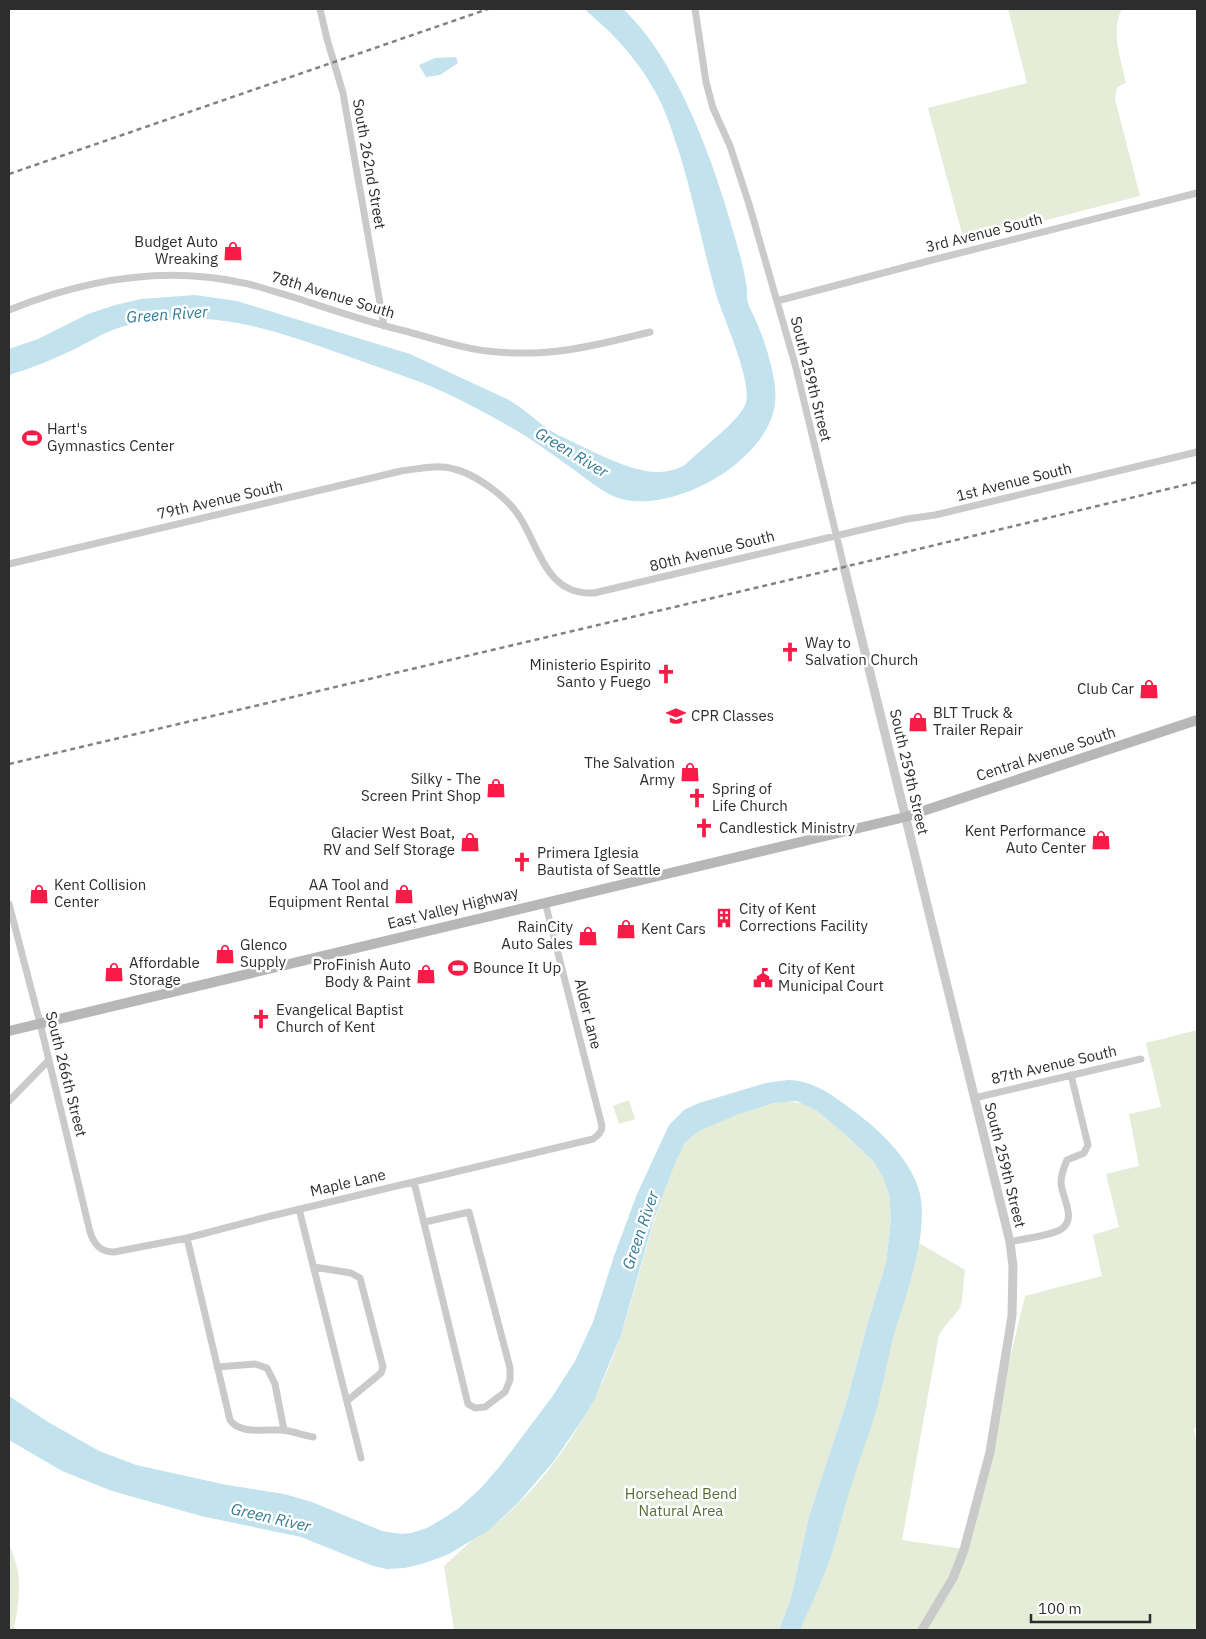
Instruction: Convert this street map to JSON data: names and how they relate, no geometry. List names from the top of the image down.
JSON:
{
  "streets": {
    "main road": ["Central Avenue South", "East Valley Highway"],
    "street": [
      "South 262nd Street",
      "3rd Avenue South",
      "78th Avenue South",
      "South 259th Street",
      "1st Avenue South",
      "79th Avenue South",
      "80th Avenue South",
      "Alder Lane",
      "87th Avenue South",
      "South 266th Street",
      "Maple Lane"
    ]
  },
  "crossings": [
    ["South 262nd Street", "78th Avenue South"],
    ["3rd Avenue South", "South 259th Street"],
    ["South 259th Street", "1st Avenue South"],
    ["South 259th Street", "80th Avenue South"],
    ["South 259th Street", "Central Avenue South"],
    ["South 259th Street", "East Valley Highway"],
    ["South 259th Street", "87th Avenue South"],
    ["1st Avenue South", "80th Avenue South"],
    ["79th Avenue South", "80th Avenue South"],
    ["Central Avenue South", "East Valley Highway"],
    ["East Valley Highway", "Alder Lane"],
    ["East Valley Highway", "South 266th Street"],
    ["Alder Lane", "Maple Lane"],
    ["South 266th Street", "Maple Lane"]
  ],
  "water": ["Green River"],
  "parks": ["Horsehead Bend Natural Area"],
  "places": {
    "shop": [
      "Budget Auto Wreaking",
      "Club Car",
      "BLT Truck & Trailer Repair",
      "The Salvation Army",
      "Silky - The Screen Print Shop",
      "Kent Performance Auto Center",
      "Glacier West Boat, RV and Self Storage",
      "Kent Collision Center",
      "AA Tool and Equipment Rental",
      "Kent Cars",
      "RainCity Auto Sales",
      "Glenco Supply",
      "Affordable Storage",
      "ProFinish Auto Body & Paint"
    ],
    "sports": ["Hart's Gymnastics Center", "Bounce It Up"],
    "church": [
      "Way to Salvation Church",
      "Ministerio Espirito Santo y Fuego",
      "Spring of Life Church",
      "Candlestick Ministry",
      "Primera Iglesia Bautista of Seattle",
      "Evangelical Baptist Church of Kent"
    ],
    "school or university": ["CPR Classes"],
    "building": ["City of Kent Corrections Facility"],
    "public building": ["City of Kent Municipal Court"]
  },
  "scale_bar": "100 m"
}
